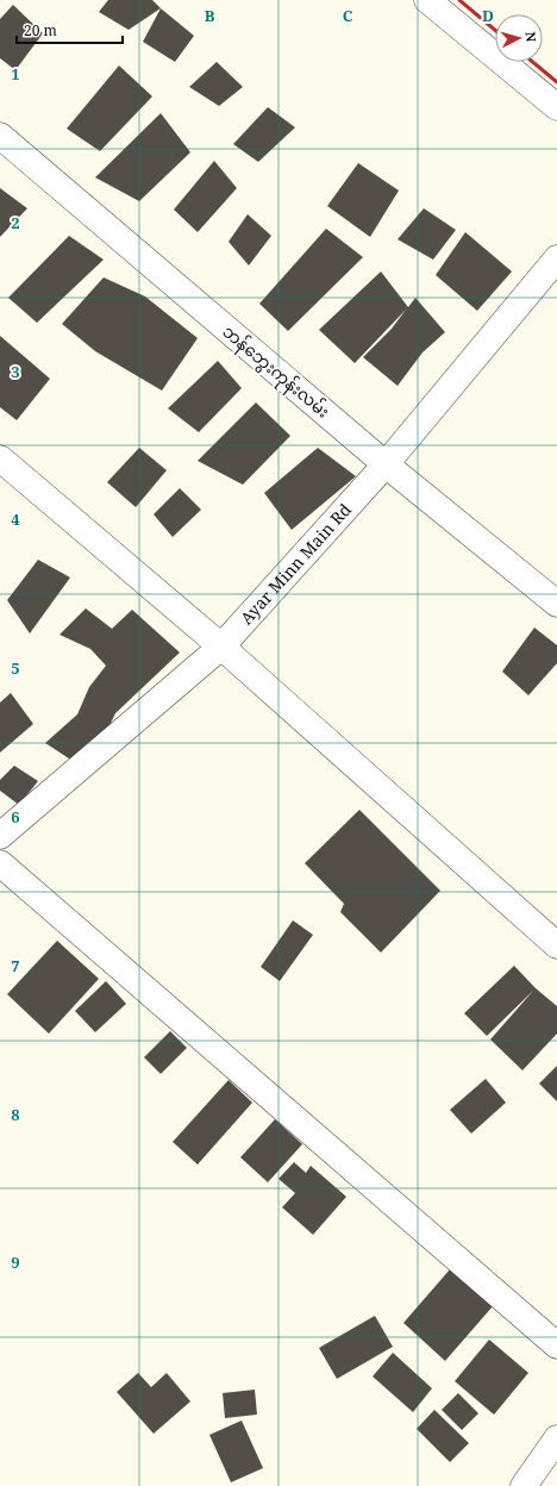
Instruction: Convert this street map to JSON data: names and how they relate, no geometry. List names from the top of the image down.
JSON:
{
  "streets": {
    "street": ["ဘန်ဘွေးကုန်းလမ်း", "Ayar Minn Main Rd"]
  },
  "crossings": [
    ["ဘန်ဘွေးကုန်းလမ်း", "Ayar Minn Main Rd"]
  ],
  "scale_bar": "20 m",
  "north": "right",
  "grid": {
    "columns": ["B", "C", "D"],
    "rows": [
      "1",
      "2",
      "3",
      "4",
      "5",
      "6",
      "7",
      "8",
      "9"
    ]
  }
}
